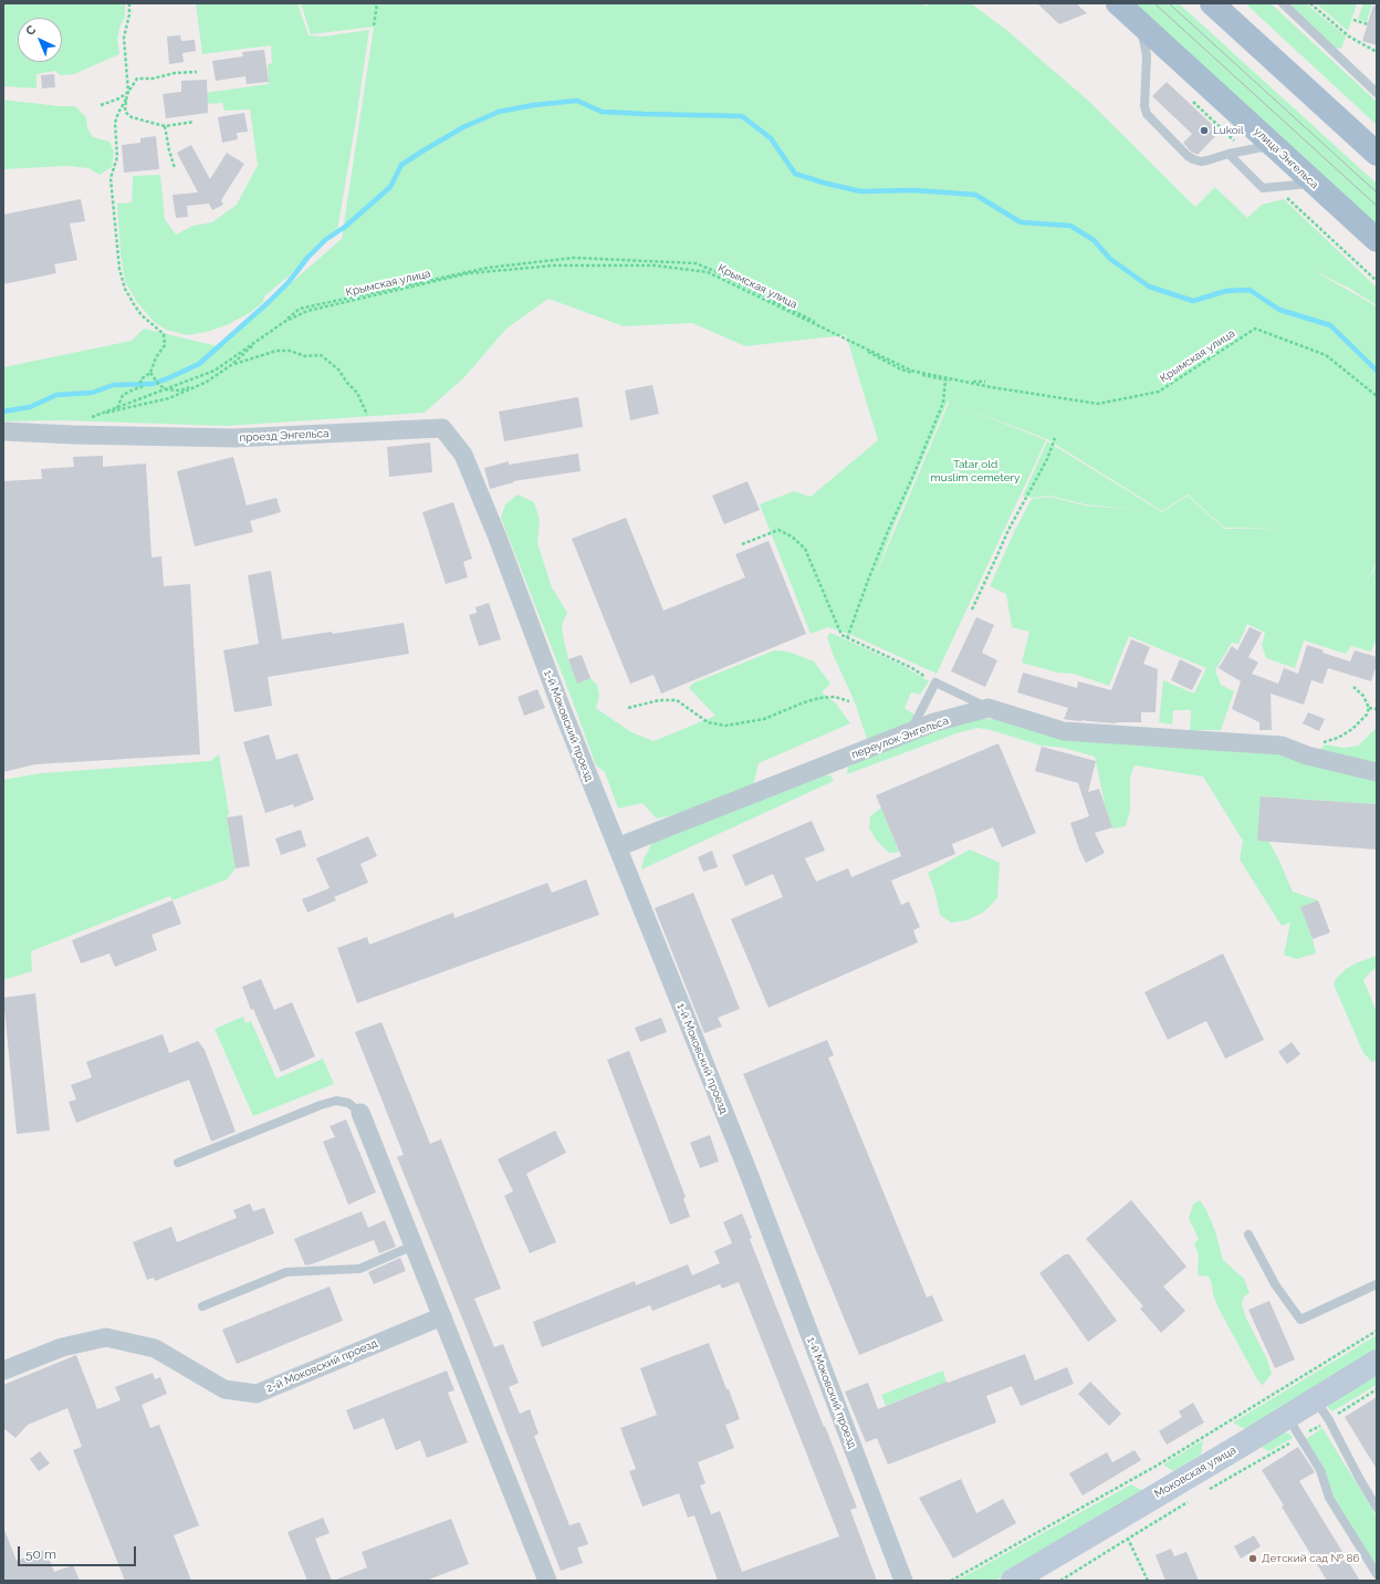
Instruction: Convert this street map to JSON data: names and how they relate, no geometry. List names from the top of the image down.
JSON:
{
  "streets": {
    "main road": ["улица Энгельса"],
    "street": [
      "проезд Энгельса",
      "1-й Моковский проезд",
      "переулок Энгельса",
      "2-й Моковский проезд",
      "Моковская улица"
    ],
    "path": ["Крымская улица"]
  },
  "crossings": [
    ["проезд Энгельса", "1-й Моковский проезд"],
    ["1-й Моковский проезд", "переулок Энгельса"]
  ],
  "parks": ["Tatar old muslim cemetery"],
  "places": ["Lukoil", "Детский сад № 86"],
  "scale_bar": "50 m",
  "north": "top left"
}
